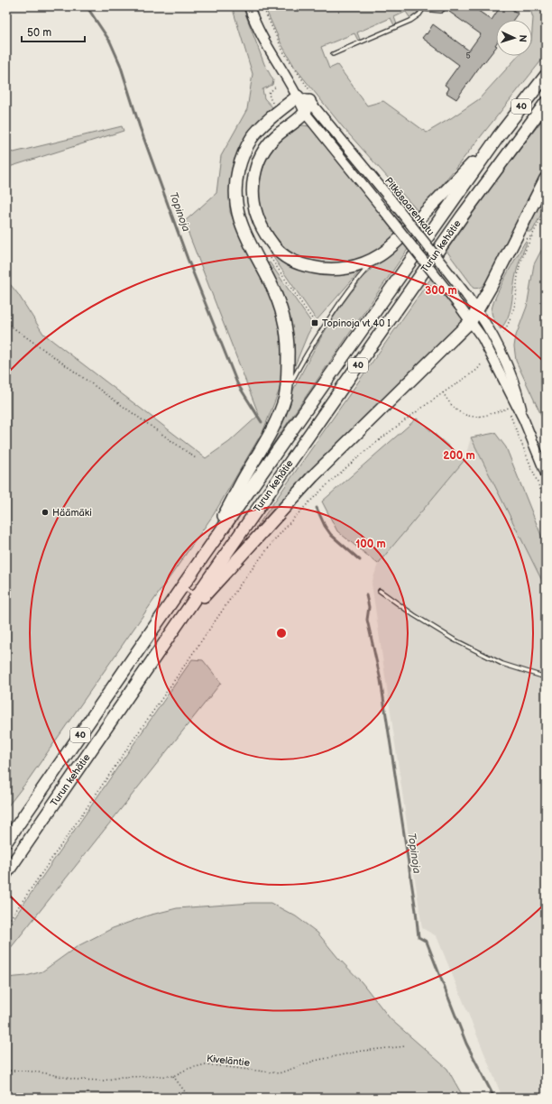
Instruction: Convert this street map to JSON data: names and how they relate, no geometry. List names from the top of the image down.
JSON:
{
  "streets": {
    "highway": ["40", "Turun kehätie"],
    "street": ["Pitkäsaarenkatu"],
    "path": ["Kiveläntie"]
  },
  "water": ["Topinoja"],
  "places": {
    "transit": ["Topinoja vt 40 I"],
    "other": ["Häämäki"]
  },
  "house_numbers": ["5"],
  "scale_bar": "50 m",
  "north": "right",
  "rings": ["300 m", "200 m", "100 m"]
}
